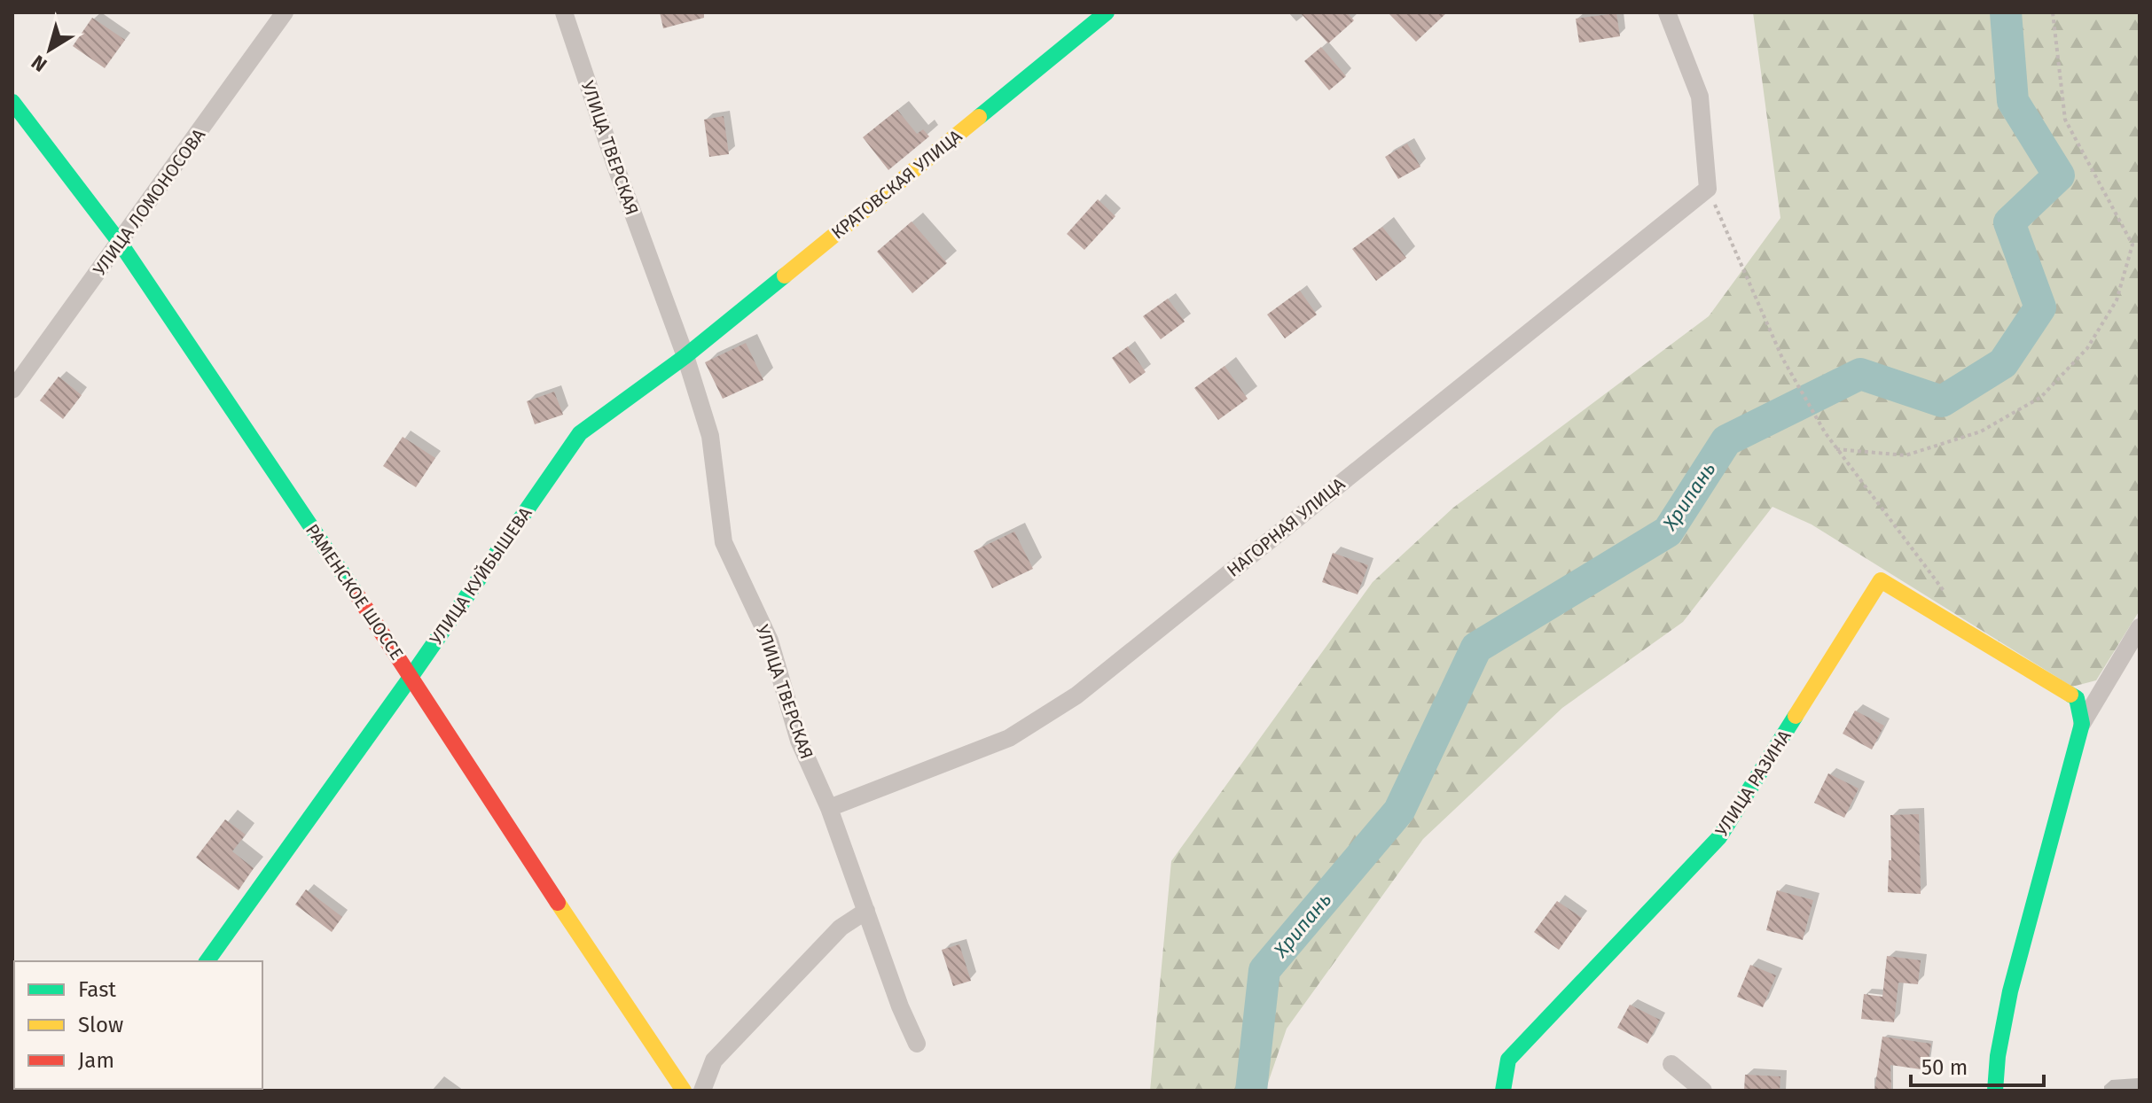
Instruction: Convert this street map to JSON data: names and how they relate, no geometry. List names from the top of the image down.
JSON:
{
  "streets": {
    "street": [
      "УЛИЦА ТВЕРСКАЯ",
      "КРАТОВСКАЯ УЛИЦА",
      "УЛИЦА ЛОМОНОСОВА",
      "НАГОРНАЯ УЛИЦА",
      "УЛИЦА КУЙБЫШЕВА",
      "РАМЕНСКОЕ ШОССЕ",
      "УЛИЦА РАЗИНА"
    ]
  },
  "crossings": [
    ["УЛИЦА ТВЕРСКАЯ", "КРАТОВСКАЯ УЛИЦА"],
    ["УЛИЦА ТВЕРСКАЯ", "НАГОРНАЯ УЛИЦА"],
    ["УЛИЦА ТВЕРСКАЯ", "УЛИЦА КУЙБЫШЕВА"],
    ["КРАТОВСКАЯ УЛИЦА", "УЛИЦА КУЙБЫШЕВА"],
    ["УЛИЦА ЛОМОНОСОВА", "РАМЕНСКОЕ ШОССЕ"],
    ["УЛИЦА КУЙБЫШЕВА", "РАМЕНСКОЕ ШОССЕ"]
  ],
  "water": ["Хрипань"],
  "legend": ["Fast", "Slow", "Jam"],
  "scale_bar": "50 m",
  "north": "bottom left"
}
